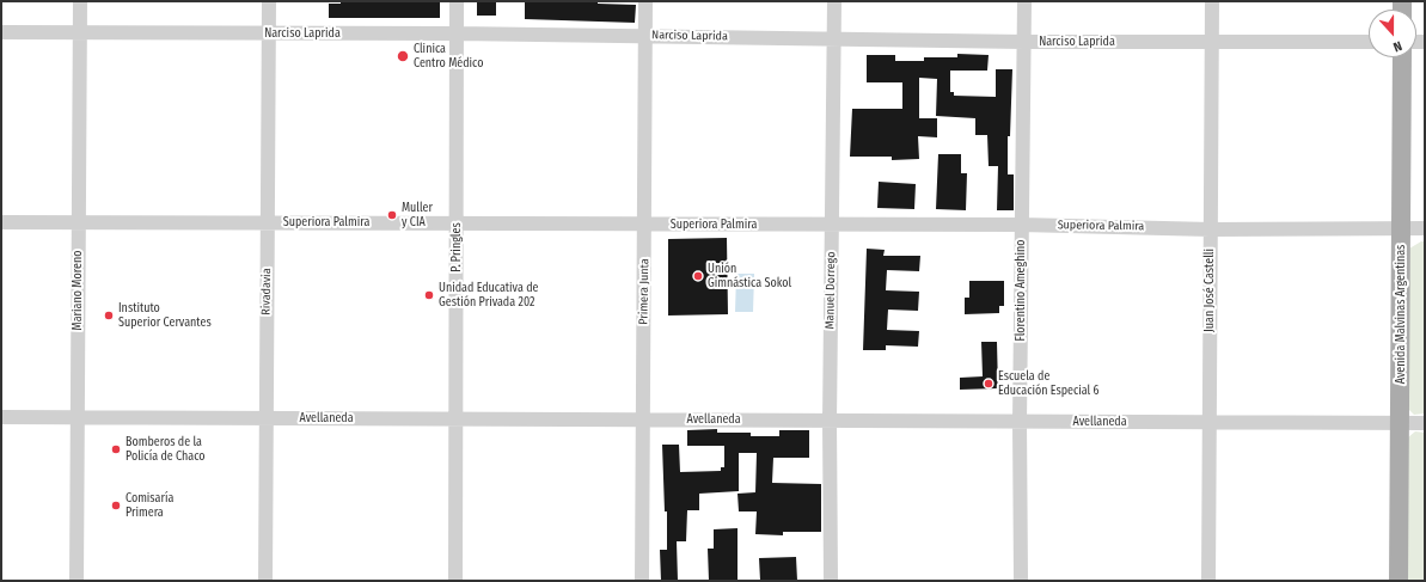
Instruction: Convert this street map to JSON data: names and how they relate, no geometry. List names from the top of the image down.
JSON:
{
  "streets": {
    "main road": ["Avenida Malvinas Argentinas"],
    "street": [
      "Narciso Laprida",
      "Superiora Palmira",
      "P. Pringles",
      "Mariano Moreno",
      "Manuel Dorrego",
      "Florentino Ameghino",
      "Juan José Castelli",
      "Rivadavia",
      "Primera Junta",
      "Avellaneda"
    ]
  },
  "crossings": [
    ["Narciso Laprida", "P. Pringles"],
    ["Narciso Laprida", "Mariano Moreno"],
    ["Narciso Laprida", "Manuel Dorrego"],
    ["Narciso Laprida", "Florentino Ameghino"],
    ["Narciso Laprida", "Juan José Castelli"],
    ["Narciso Laprida", "Rivadavia"],
    ["Narciso Laprida", "Primera Junta"],
    ["Superiora Palmira", "P. Pringles"],
    ["Superiora Palmira", "Mariano Moreno"],
    ["Superiora Palmira", "Manuel Dorrego"],
    ["Superiora Palmira", "Florentino Ameghino"],
    ["Superiora Palmira", "Juan José Castelli"],
    ["Superiora Palmira", "Rivadavia"],
    ["Superiora Palmira", "Primera Junta"],
    ["Superiora Palmira", "Avenida Malvinas Argentinas"],
    ["P. Pringles", "Avellaneda"],
    ["Mariano Moreno", "Avellaneda"],
    ["Manuel Dorrego", "Avellaneda"],
    ["Florentino Ameghino", "Avellaneda"],
    ["Juan José Castelli", "Avellaneda"],
    ["Rivadavia", "Avellaneda"],
    ["Primera Junta", "Avellaneda"],
    ["Avenida Malvinas Argentinas", "Avellaneda"]
  ],
  "places": [
    "Clinica Centro Médico",
    "Muller y CIA",
    "Unión Gimnástica Sokol",
    "Unidad Educativa de Gestión Privada 202",
    "Instituto Superior Cervantes",
    "Escuela de Educación Especial 6",
    "Bomberos de la Policía de Chaco",
    "Comisaría Primera"
  ],
  "north": "bottom"
}
